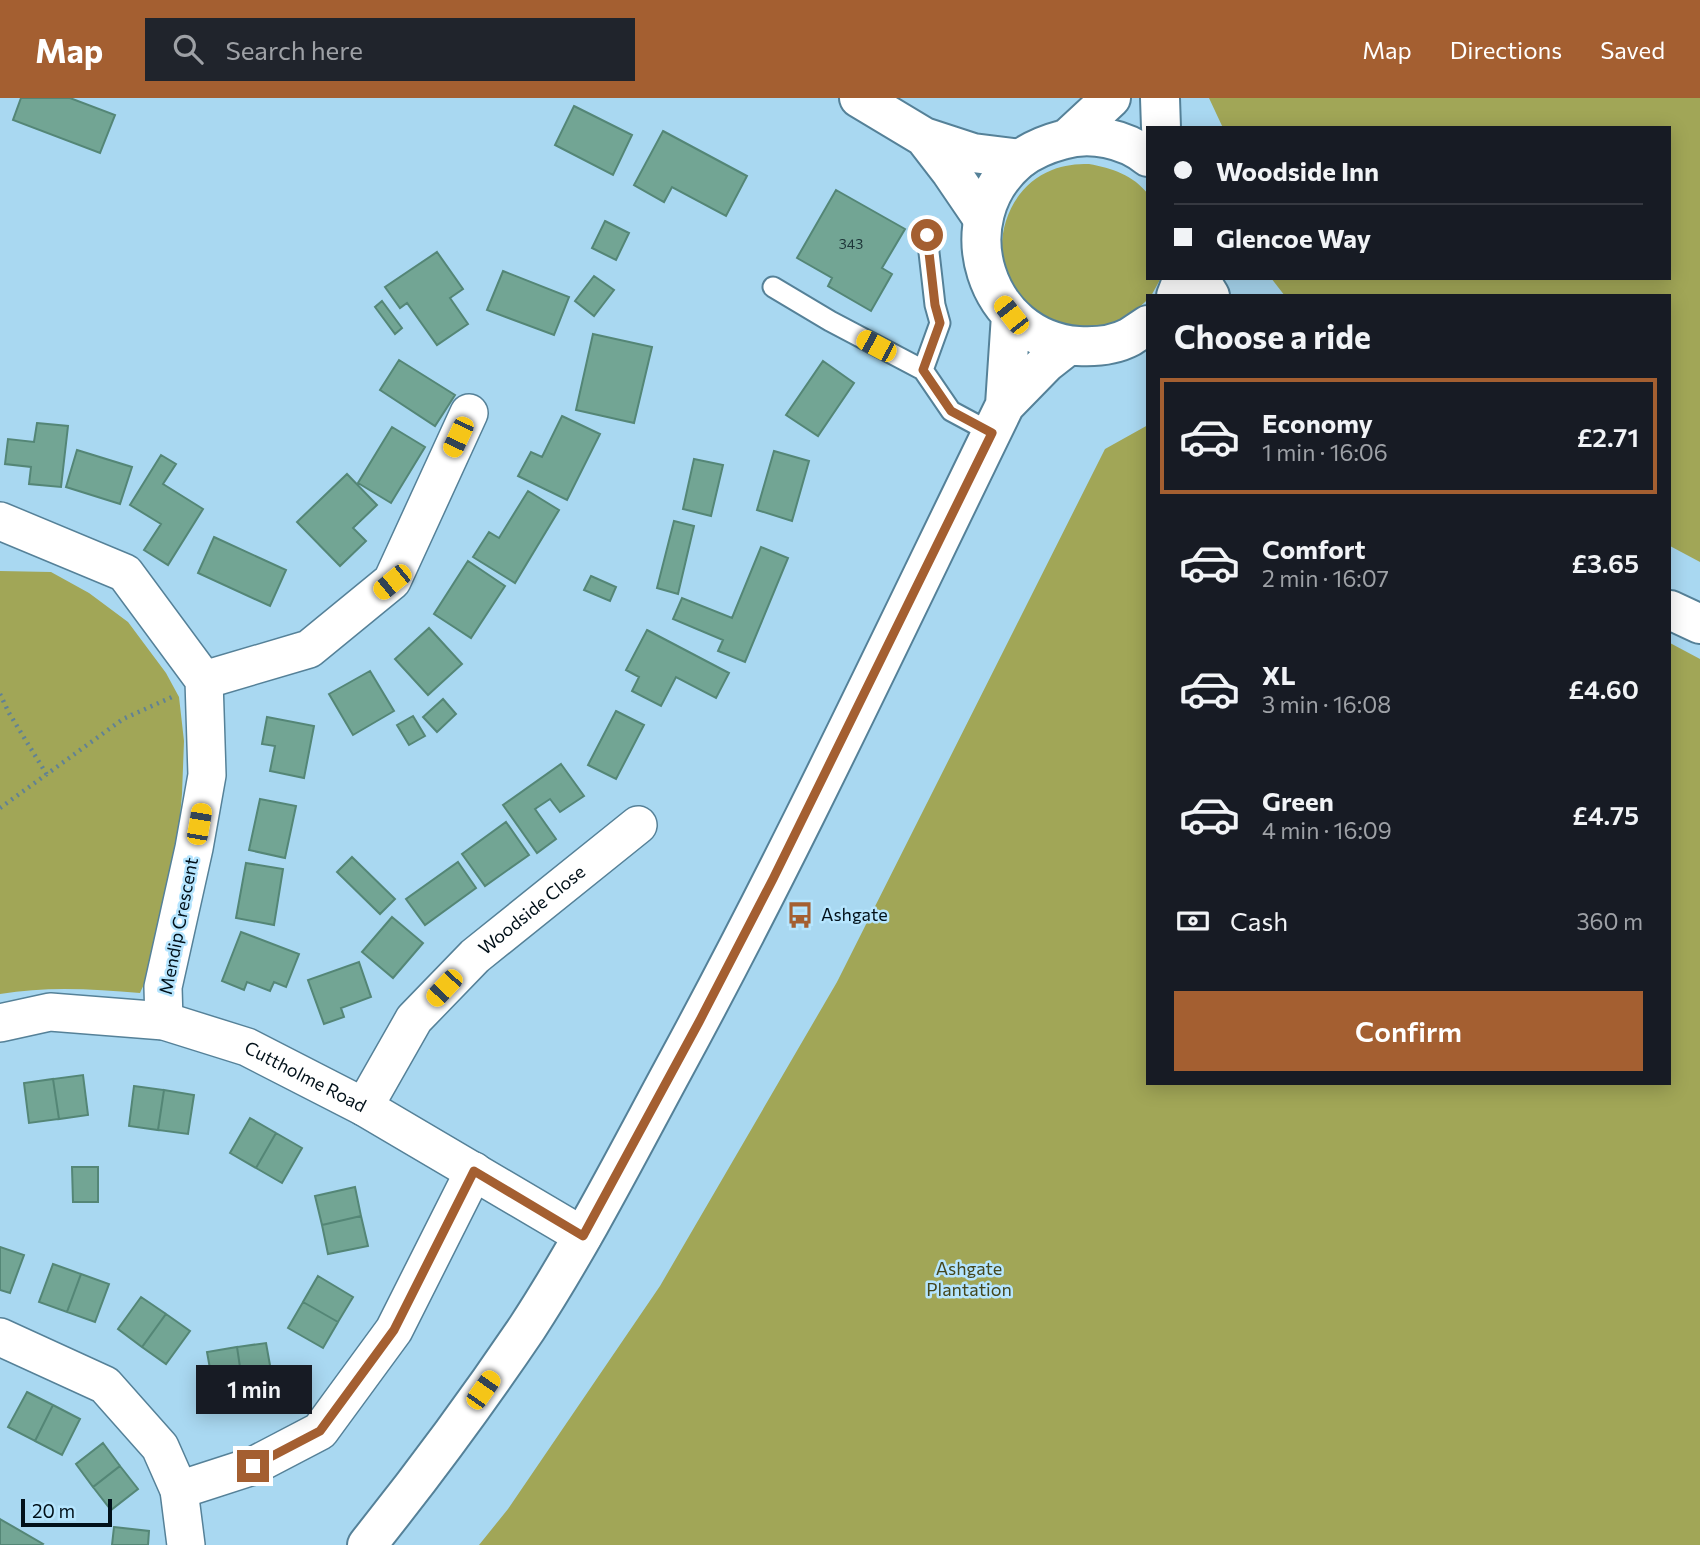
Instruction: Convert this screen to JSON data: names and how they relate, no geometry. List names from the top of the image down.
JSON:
{
  "streets": {
    "street": ["Woodside Close", "Mendip Crescent", "Cuttholme Road"]
  },
  "crossings": [
    ["Woodside Close", "Cuttholme Road"],
    ["Mendip Crescent", "Cuttholme Road"]
  ],
  "parks": ["Ashgate Plantation"],
  "places": {
    "bus stop": ["Ashgate"]
  },
  "house_numbers": ["343"],
  "scale_bar": "20 m",
  "page": {
    "header": "Map",
    "search": "Search here",
    "nav": ["Map", "Directions", "Saved"],
    "banner": ["Woodside Inn", "Glencoe Way"],
    "heading": "Choose a ride",
    "list": [
      {
        "name": "Economy",
        "note": "1 min · 16:06",
        "value": "£2.71"
      },
      {
        "name": "Comfort",
        "note": "2 min · 16:07",
        "value": "£3.65"
      },
      {
        "name": "XL",
        "note": "3 min · 16:08",
        "value": "£4.60"
      },
      {
        "name": "Green",
        "note": "4 min · 16:09",
        "value": "£4.75"
      }
    ],
    "pay": ["Cash", "360 m"],
    "buttons": "Confirm",
    "bubble": "1 min",
    "scale": "20 m"
  }
}
